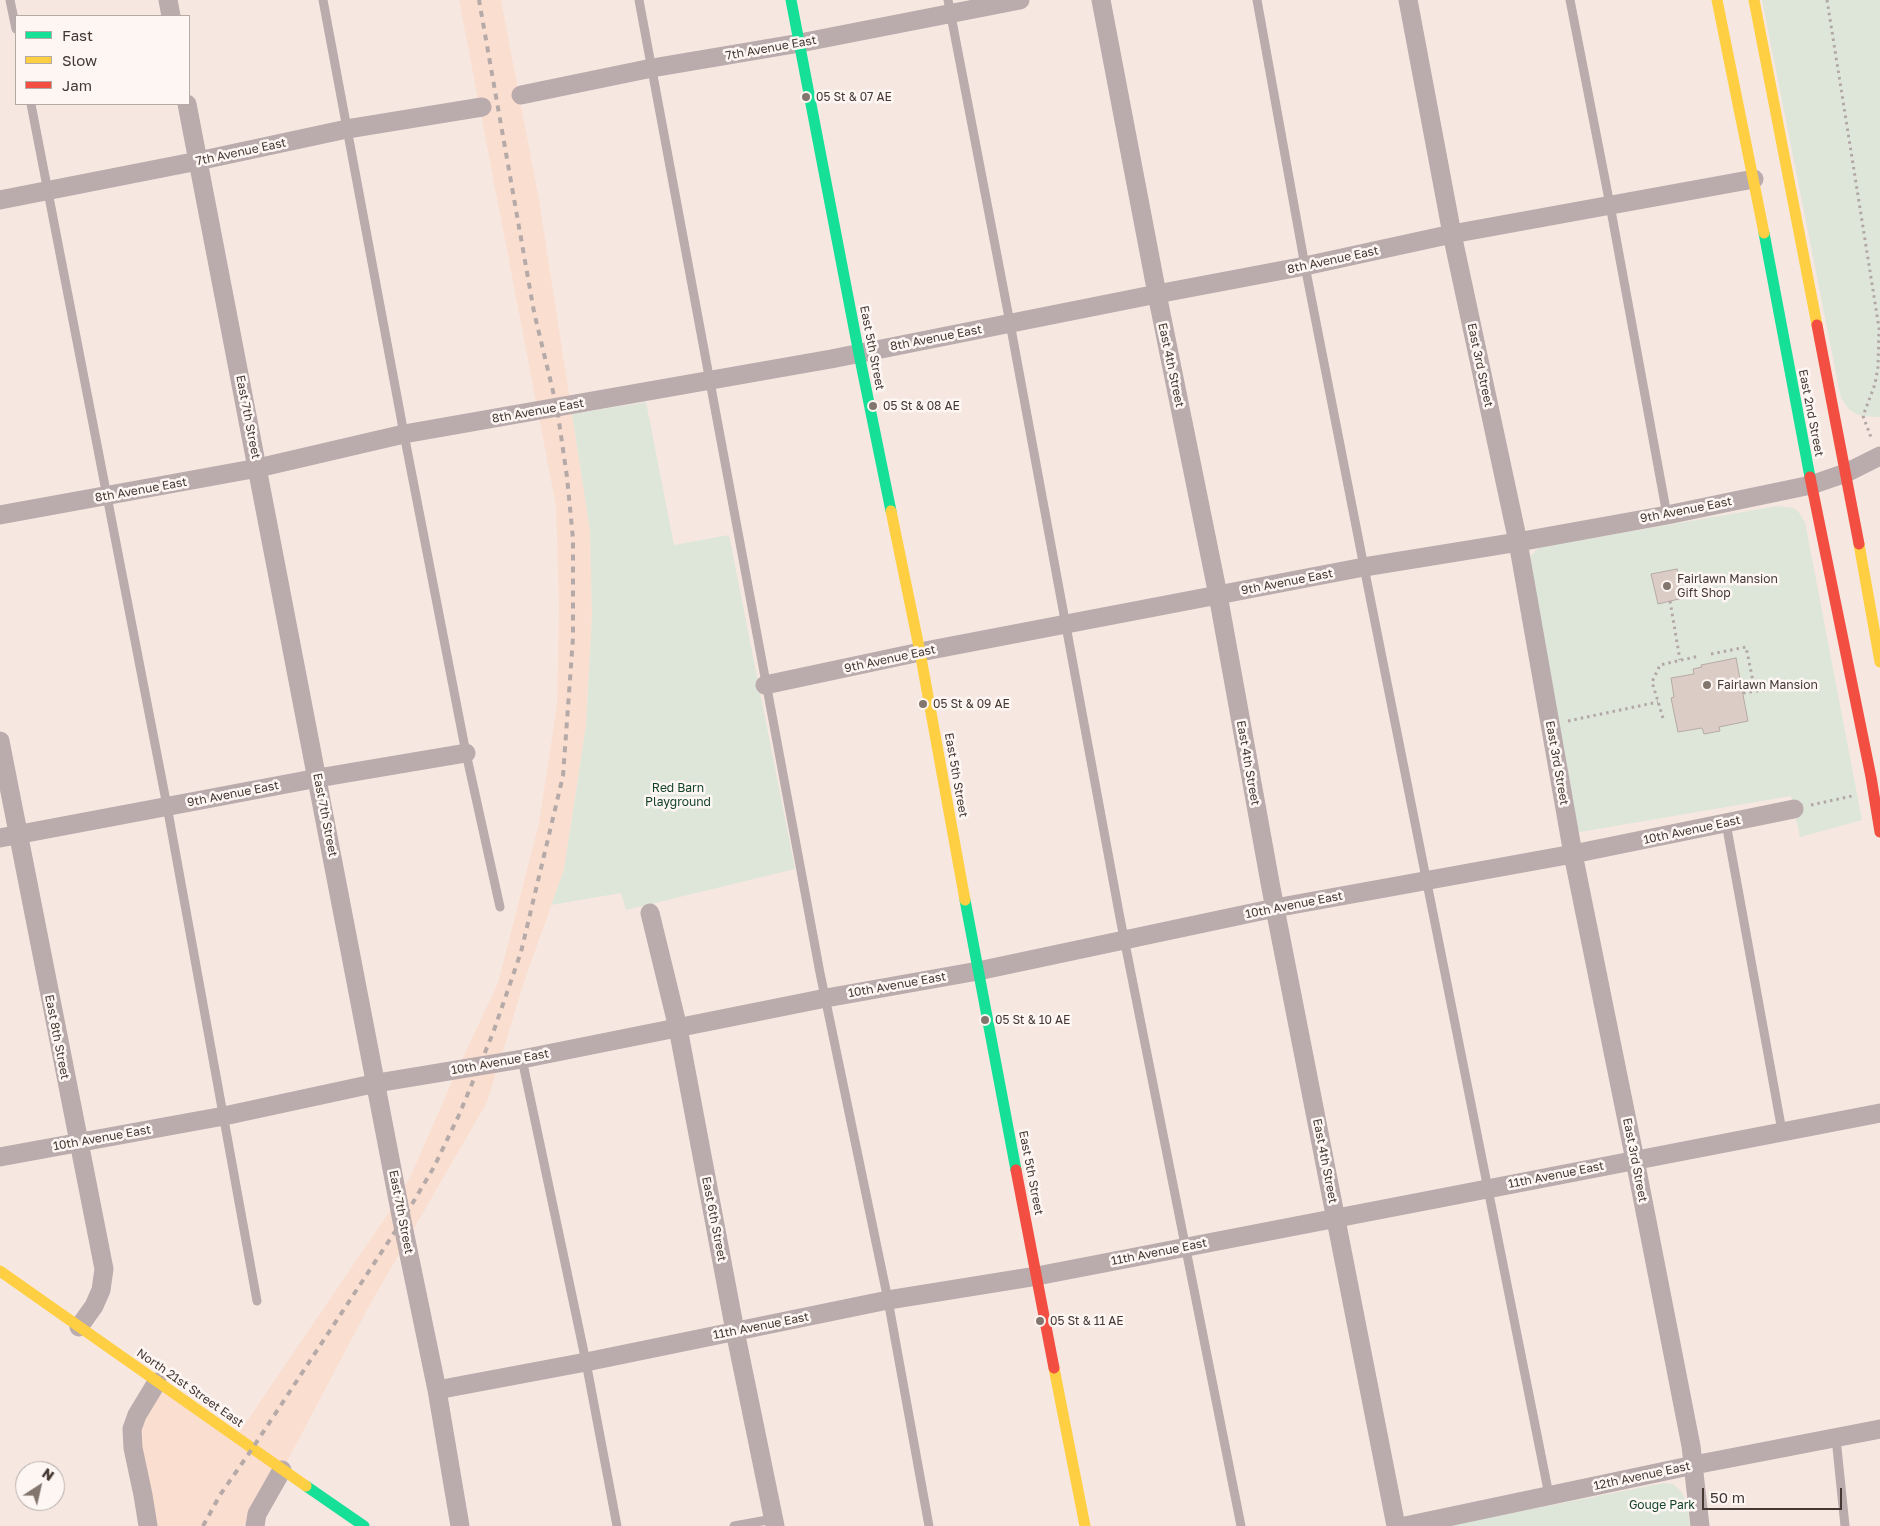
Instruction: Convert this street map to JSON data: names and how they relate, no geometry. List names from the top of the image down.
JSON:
{
  "streets": {
    "main road": ["East 5th Street", "East 2nd Street", "North 21st Street East"],
    "street": [
      "7th Avenue East",
      "8th Avenue East",
      "East 4th Street",
      "East 3rd Street",
      "East 7th Street",
      "9th Avenue East",
      "10th Avenue East",
      "East 8th Street",
      "11th Avenue East",
      "East 6th Street",
      "12th Avenue East"
    ]
  },
  "crossings": [
    ["7th Avenue East", "East 5th Street"],
    ["7th Avenue East", "East 7th Street"],
    ["8th Avenue East", "East 5th Street"],
    ["8th Avenue East", "East 4th Street"],
    ["8th Avenue East", "East 3rd Street"],
    ["8th Avenue East", "East 2nd Street"],
    ["8th Avenue East", "East 7th Street"],
    ["East 5th Street", "9th Avenue East"],
    ["East 5th Street", "10th Avenue East"],
    ["East 5th Street", "11th Avenue East"],
    ["East 4th Street", "9th Avenue East"],
    ["East 4th Street", "10th Avenue East"],
    ["East 4th Street", "11th Avenue East"],
    ["East 3rd Street", "9th Avenue East"],
    ["East 3rd Street", "10th Avenue East"],
    ["East 3rd Street", "11th Avenue East"],
    ["East 3rd Street", "12th Avenue East"],
    ["East 2nd Street", "9th Avenue East"],
    ["East 7th Street", "9th Avenue East"],
    ["East 7th Street", "10th Avenue East"],
    ["East 7th Street", "11th Avenue East"],
    ["9th Avenue East", "East 8th Street"],
    ["10th Avenue East", "East 8th Street"],
    ["10th Avenue East", "East 6th Street"],
    ["East 8th Street", "North 21st Street East"],
    ["11th Avenue East", "East 6th Street"]
  ],
  "parks": ["Red Barn Playground", "Gouge Park"],
  "places": [
    "05 St & 07 AE",
    "05 St & 08 AE",
    "Fairlawn Mansion Gift Shop",
    "Fairlawn Mansion",
    "05 St & 09 AE",
    "05 St & 10 AE",
    "05 St & 11 AE"
  ],
  "legend": ["Fast", "Slow", "Jam"],
  "scale_bar": "50 m",
  "north": "top right"
}
